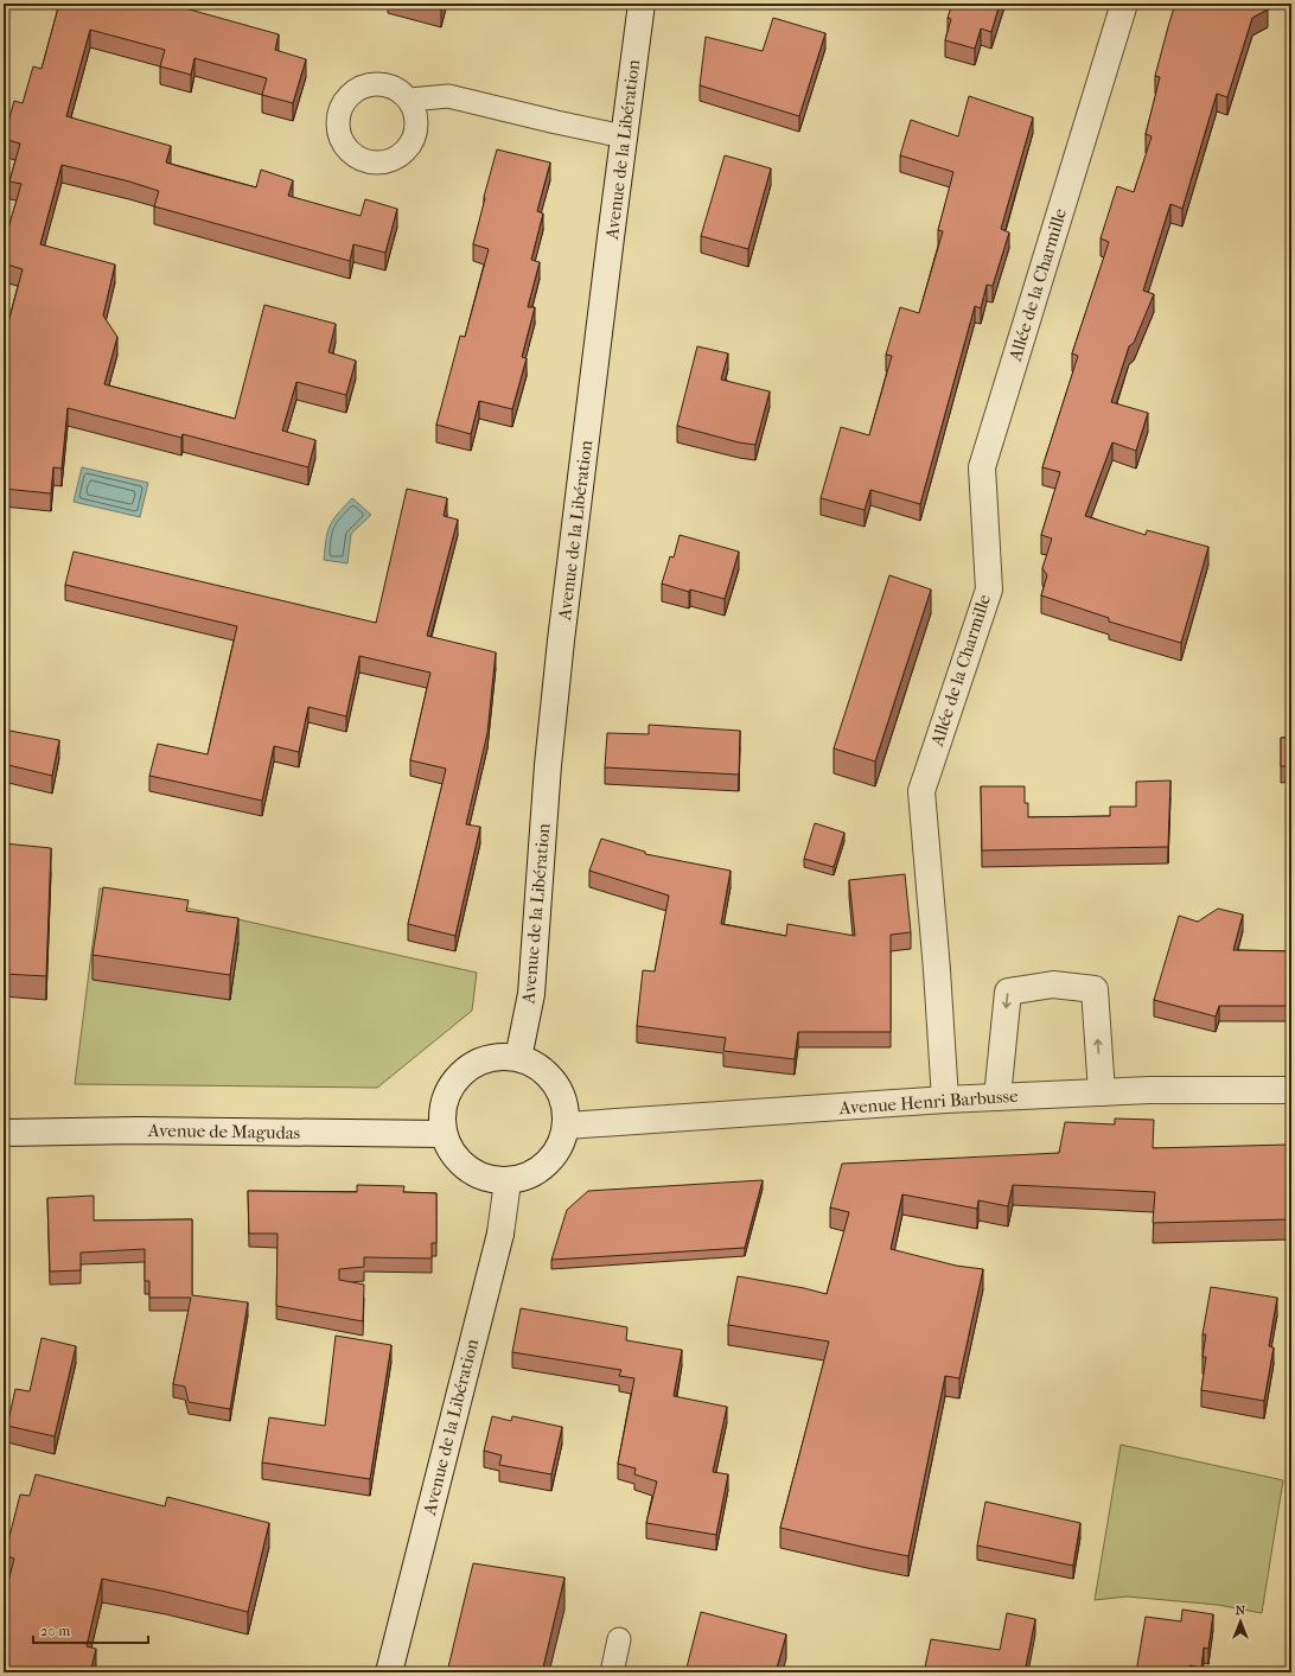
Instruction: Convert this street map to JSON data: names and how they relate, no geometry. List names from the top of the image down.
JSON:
{
  "streets": {
    "main road": [
      "Avenue de la Libération",
      "Allée de la Charmille",
      "Avenue Henri Barbusse",
      "Avenue de Magudas"
    ]
  },
  "crossings": [
    ["Avenue de la Libération", "Avenue Henri Barbusse"],
    ["Avenue de la Libération", "Avenue de Magudas"],
    ["Allée de la Charmille", "Avenue Henri Barbusse"],
    ["Avenue Henri Barbusse", "Avenue de Magudas"]
  ],
  "scale_bar": "20 m",
  "north": "top"
}
